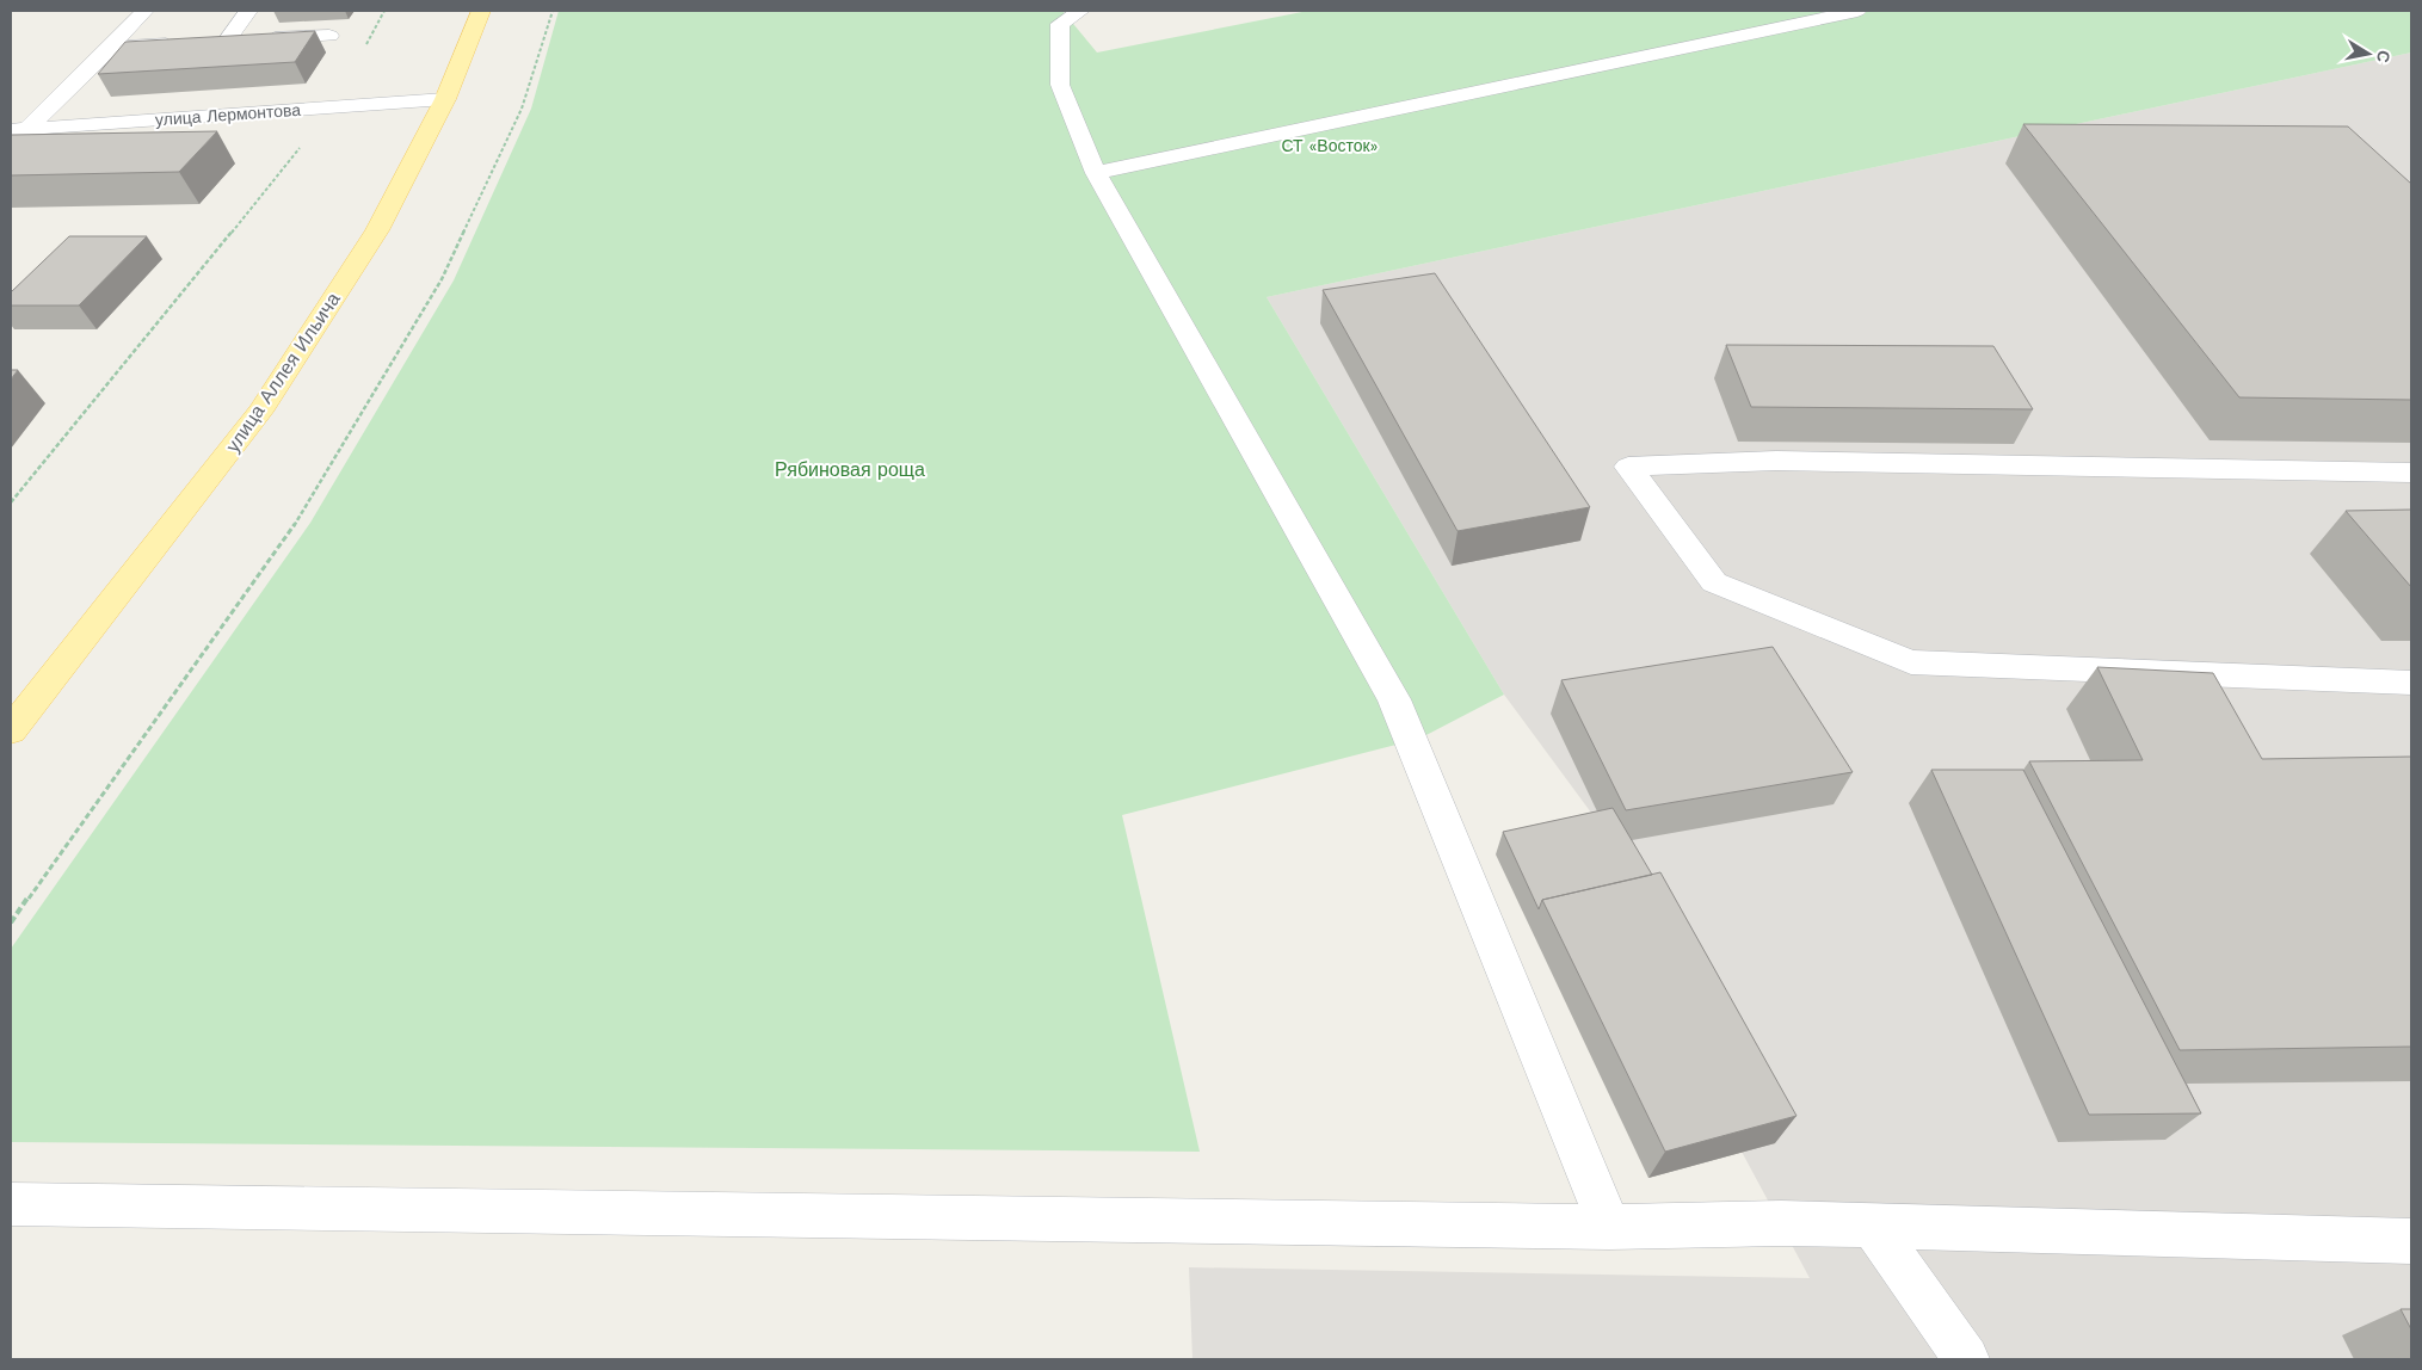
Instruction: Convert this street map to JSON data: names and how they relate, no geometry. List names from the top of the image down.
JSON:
{
  "streets": {
    "main road": ["улица Аллея Ильича"],
    "street": ["улица Лермонтова"]
  },
  "crossings": [
    ["улица Лермонтова", "улица Аллея Ильича"]
  ],
  "parks": ["СТ «Восток»", "Рябиновая роща"],
  "north": "right"
}
